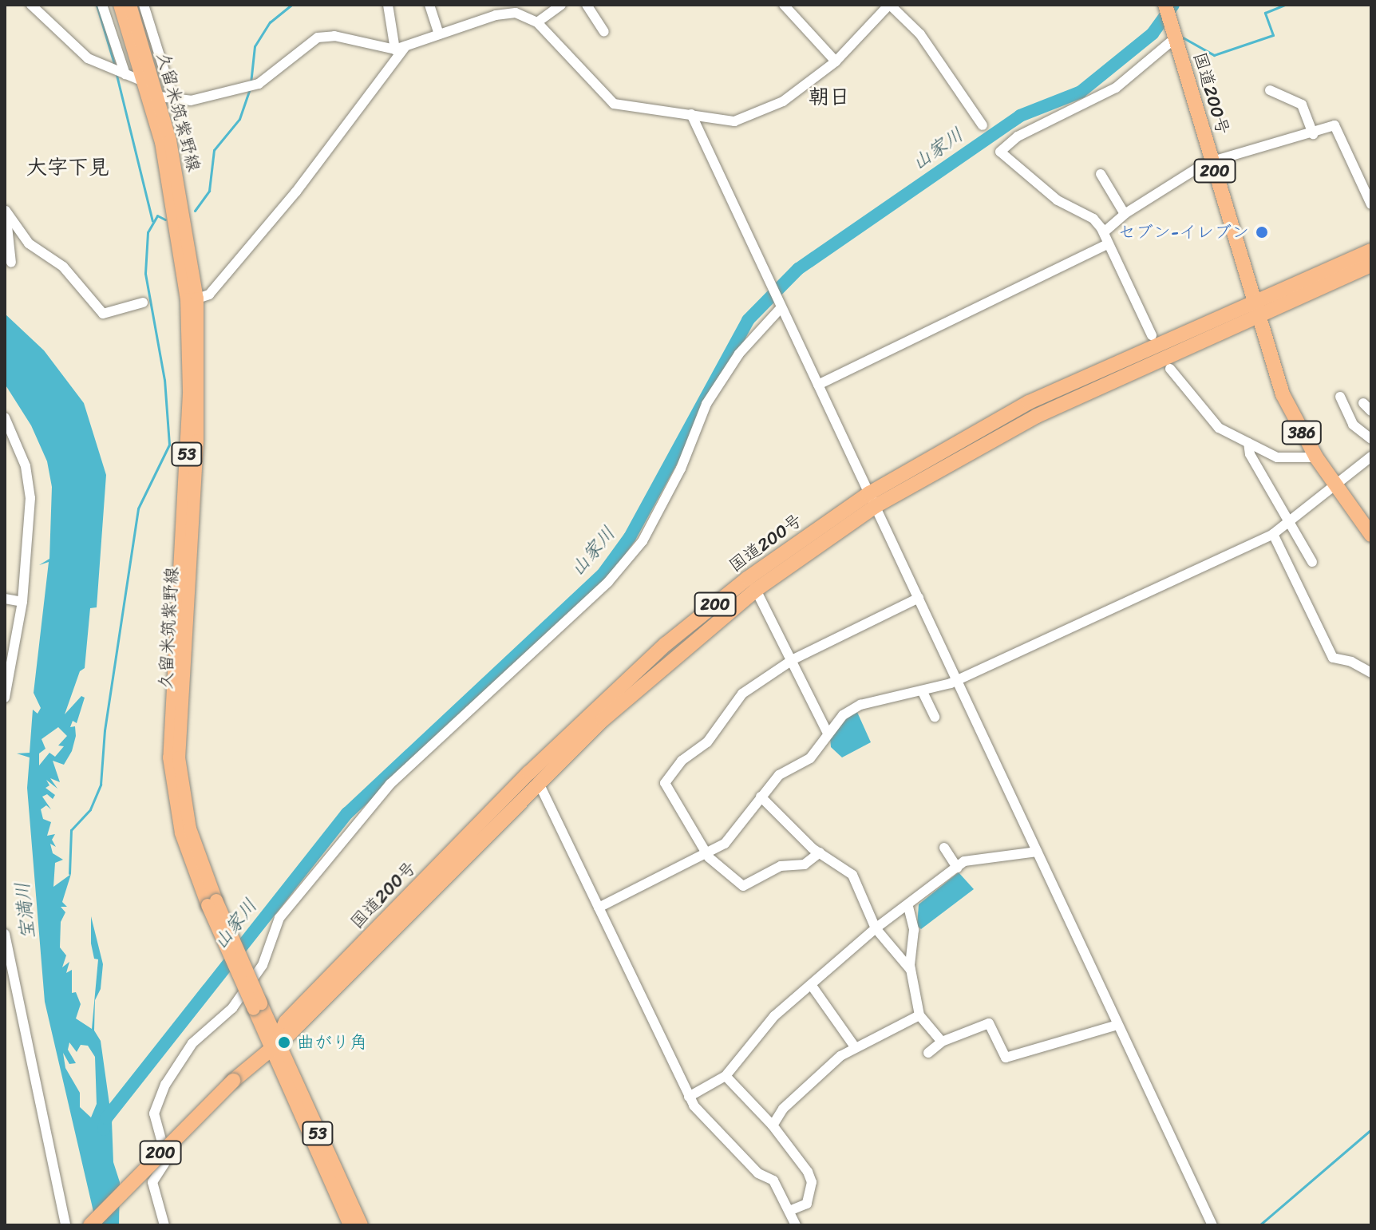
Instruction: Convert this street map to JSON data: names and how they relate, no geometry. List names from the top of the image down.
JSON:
{
  "streets": {
    "highway": ["国道200号", "200", "386"],
    "main road": ["久留米筑紫野線", "53"]
  },
  "crossings": [
    ["国道200号", "久留米筑紫野線"],
    ["国道200号", "200"],
    ["国道200号", "386"]
  ],
  "districts": ["朝日", "大字下見"],
  "water": ["山家川", "宝満川"],
  "places": ["セブン-イレブン", "曲がり角"]
}
